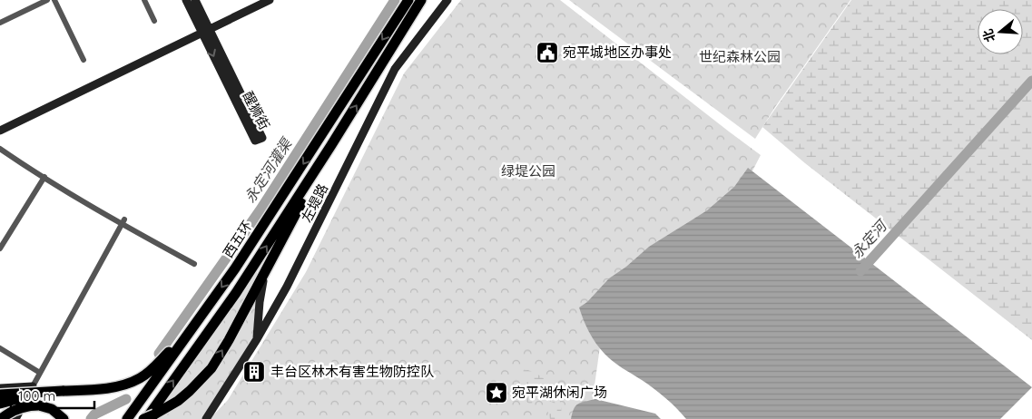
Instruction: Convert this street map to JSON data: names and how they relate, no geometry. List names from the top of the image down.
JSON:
{
  "streets": {
    "highway": ["西五环"],
    "street": ["醒狮街", "左堤路"]
  },
  "water": ["永定河灌渠", "永定河"],
  "parks": ["世纪森林公园", "绿堤公园"],
  "places": {
    "public building": ["宛平城地区办事处"],
    "building": ["丰台区林木有害生物防控队"],
    "place": ["宛平湖休闲广场"]
  },
  "scale_bar": "100 m",
  "north": "left"
}
